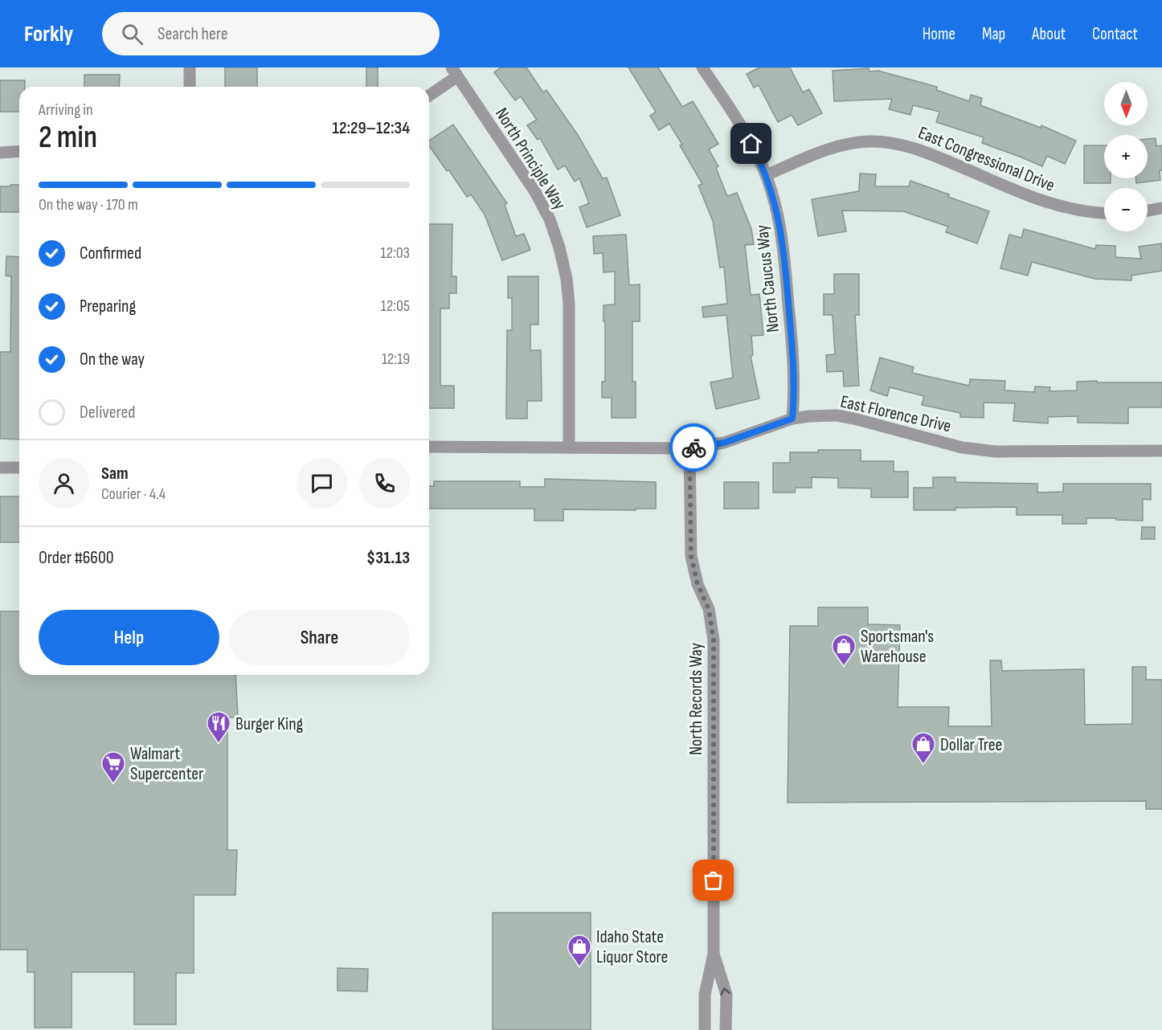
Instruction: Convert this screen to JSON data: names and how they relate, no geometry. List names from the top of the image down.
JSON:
{
  "streets": {
    "street": [
      "North Principle Way",
      "East Congressional Drive",
      "North Caucus Way",
      "East Florence Drive",
      "North Records Way"
    ]
  },
  "crossings": [
    ["North Principle Way", "East Florence Drive"],
    ["East Congressional Drive", "North Caucus Way"],
    ["North Caucus Way", "East Florence Drive"],
    ["East Florence Drive", "North Records Way"]
  ],
  "places": {
    "shop": ["Sportsman's Warehouse", "Dollar Tree", "Idaho State Liquor Store"],
    "restaurant": ["Burger King"],
    "supermarket": ["Walmart Supercenter"]
  },
  "north": "bottom",
  "page": {
    "header": "Forkly",
    "search": "Search here",
    "nav": [
      "Home",
      "Map",
      "About",
      "Contact"
    ],
    "map_buttons": ["+", "−"],
    "heading": ["2 min", "Arriving in", "12:29–12:34"],
    "panel": [
      "Sam",
      "Courier · 4.4",
      "Order #6600",
      "$31.13"
    ],
    "bar": "On the way · 170 m",
    "list": [
      ["Confirmed", "12:03"],
      ["Preparing", "12:05"],
      ["On the way", "12:19"],
      "Delivered"
    ],
    "buttons": ["Help", "Share"]
  }
}
